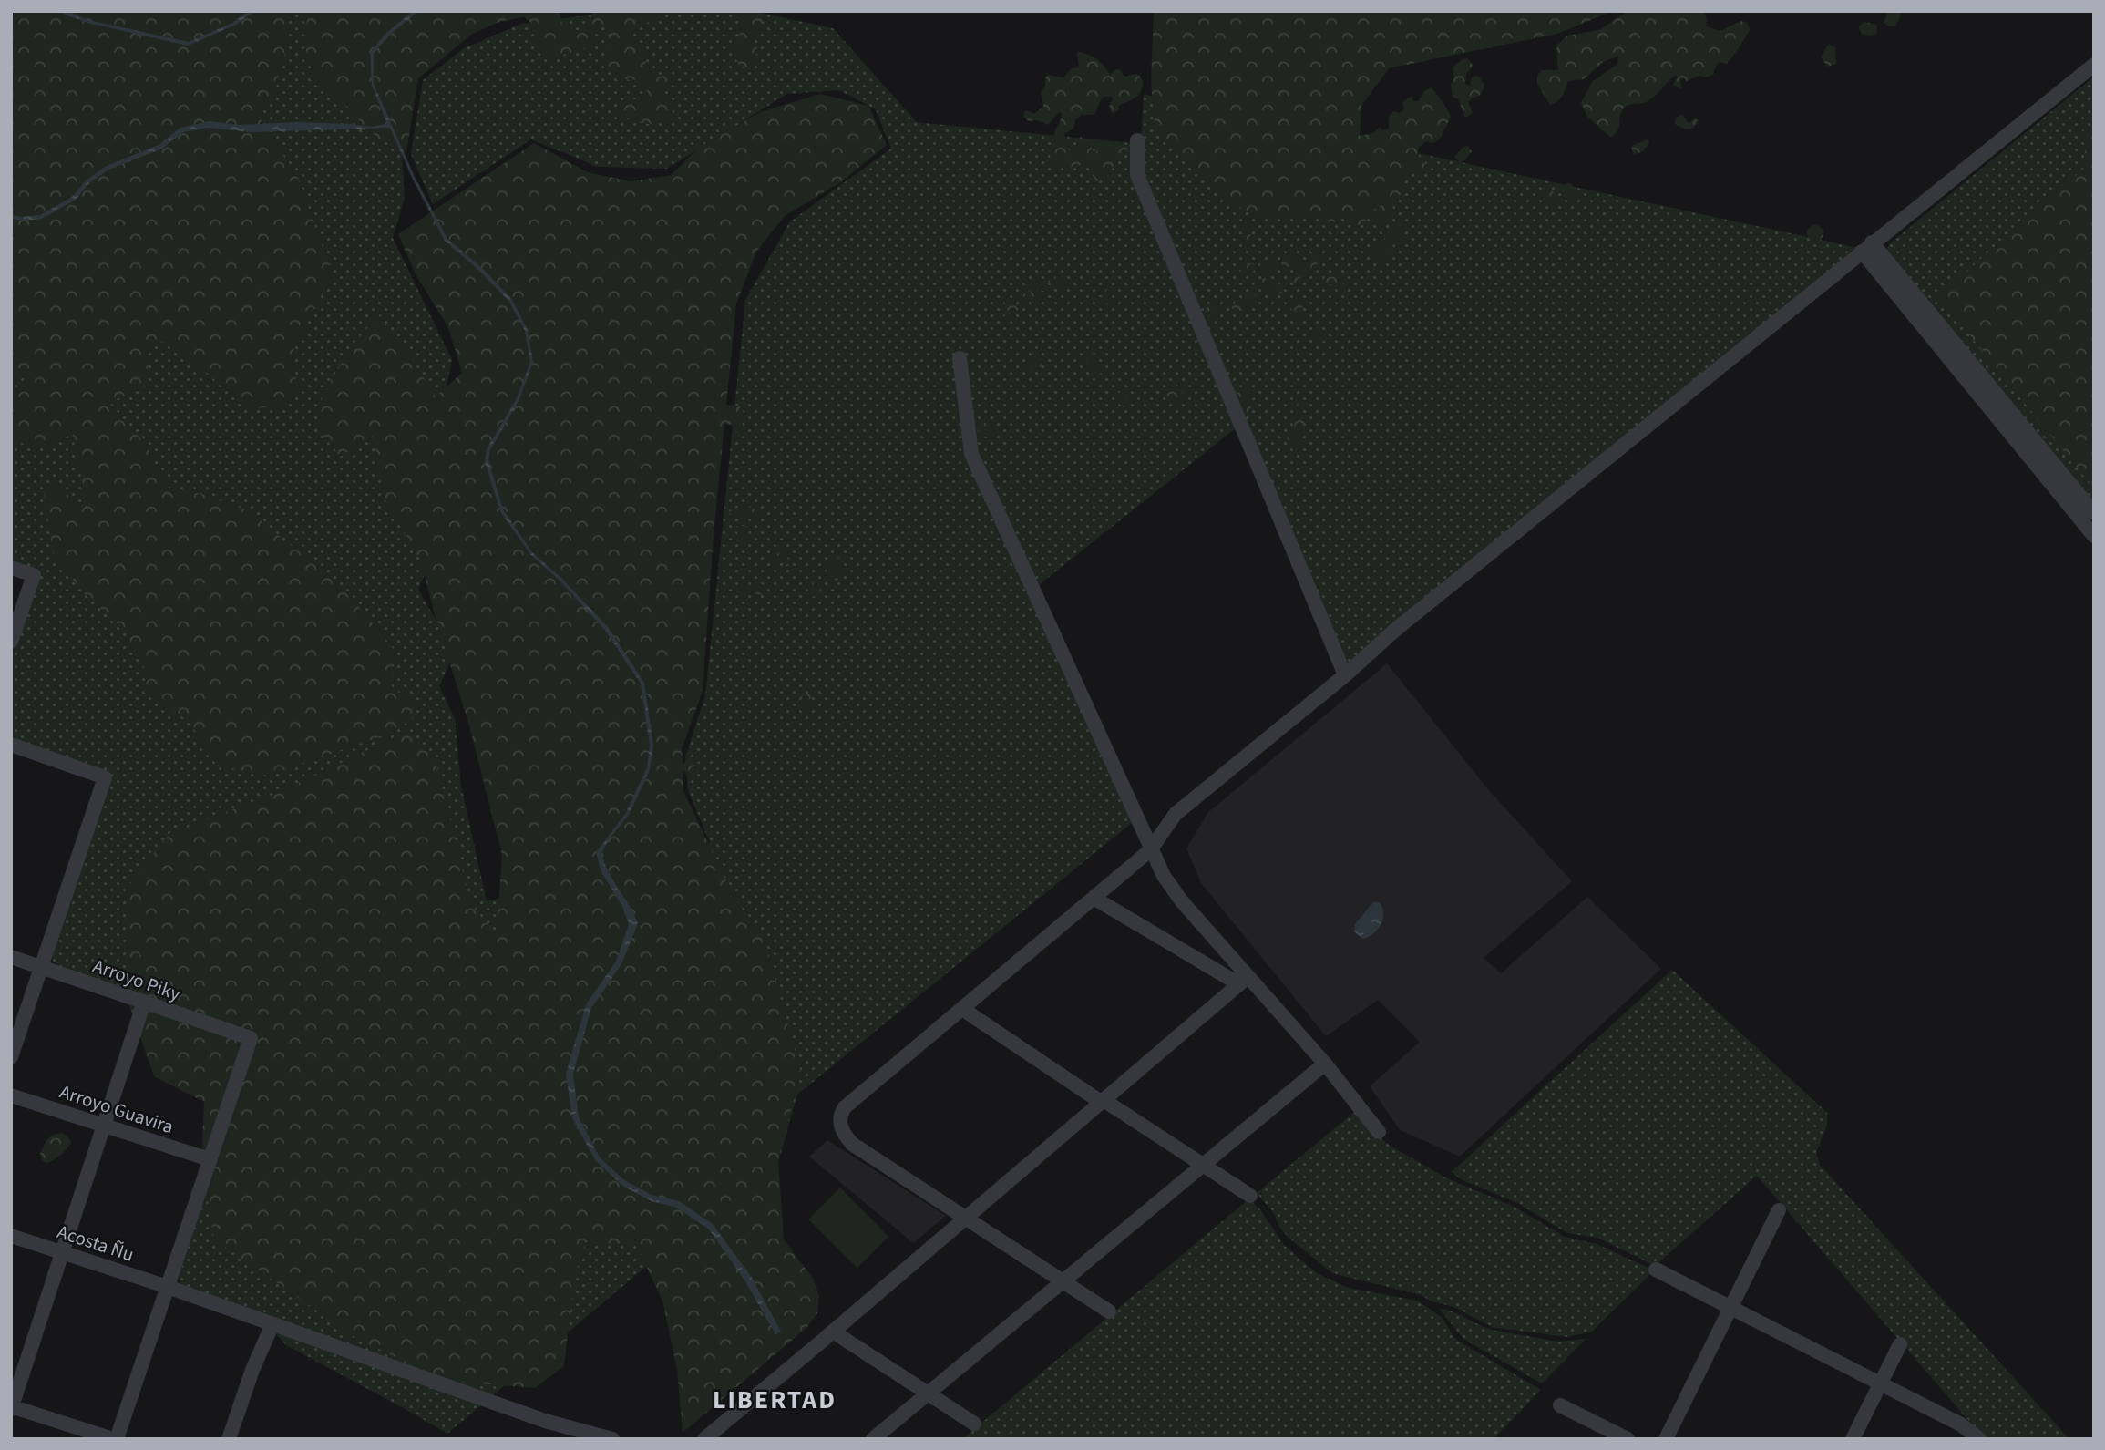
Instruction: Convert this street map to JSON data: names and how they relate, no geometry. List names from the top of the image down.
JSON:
{
  "streets": {
    "street": ["Arroyo Piky", "Arroyo Guavira", "Acosta Ñu"]
  },
  "crossings": [
    ["Arroyo Piky", "Arroyo Guavira"]
  ],
  "districts": ["LIBERTAD"]
}
